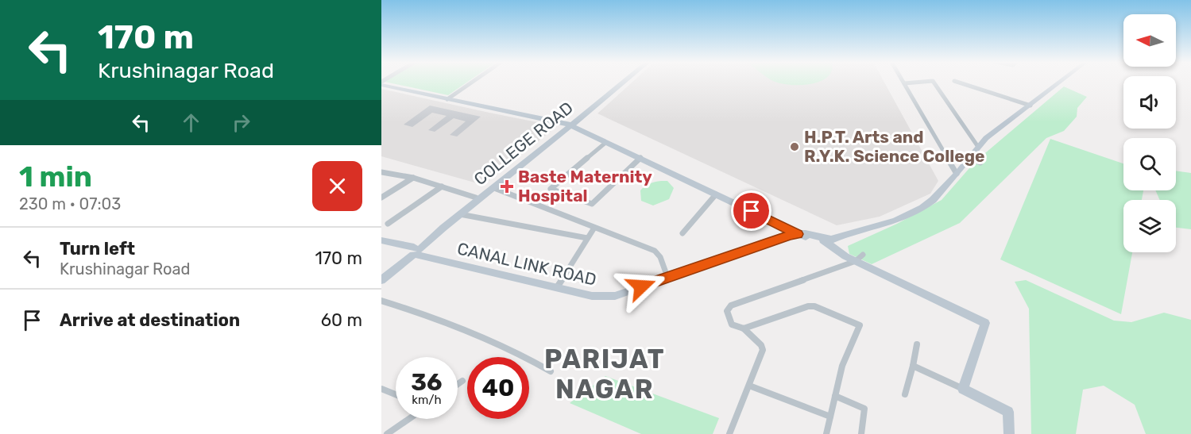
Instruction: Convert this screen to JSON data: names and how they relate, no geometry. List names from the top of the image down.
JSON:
{
  "streets": {
    "street": ["COLLEGE ROAD", "CANAL LINK ROAD"]
  },
  "crossings": [
    ["COLLEGE ROAD", "CANAL LINK ROAD"]
  ],
  "districts": ["PARIJAT NAGAR"],
  "places": {
    "other": ["H.P.T. Arts and R.Y.K. Science College"],
    "health": ["Baste Maternity Hospital"]
  },
  "north": "left",
  "page": {
    "turn": ["170 m", "Krushinagar Road"],
    "heading": ["1 min", "230 m · 07:03"],
    "list": [
      {
        "name": "Turn left",
        "note": "Krushinagar Road",
        "value": "170 m"
      },
      {
        "name": "Arrive at destination",
        "value": "60 m"
      }
    ],
    "speed": "36 km/h",
    "limit": "40"
  }
}
